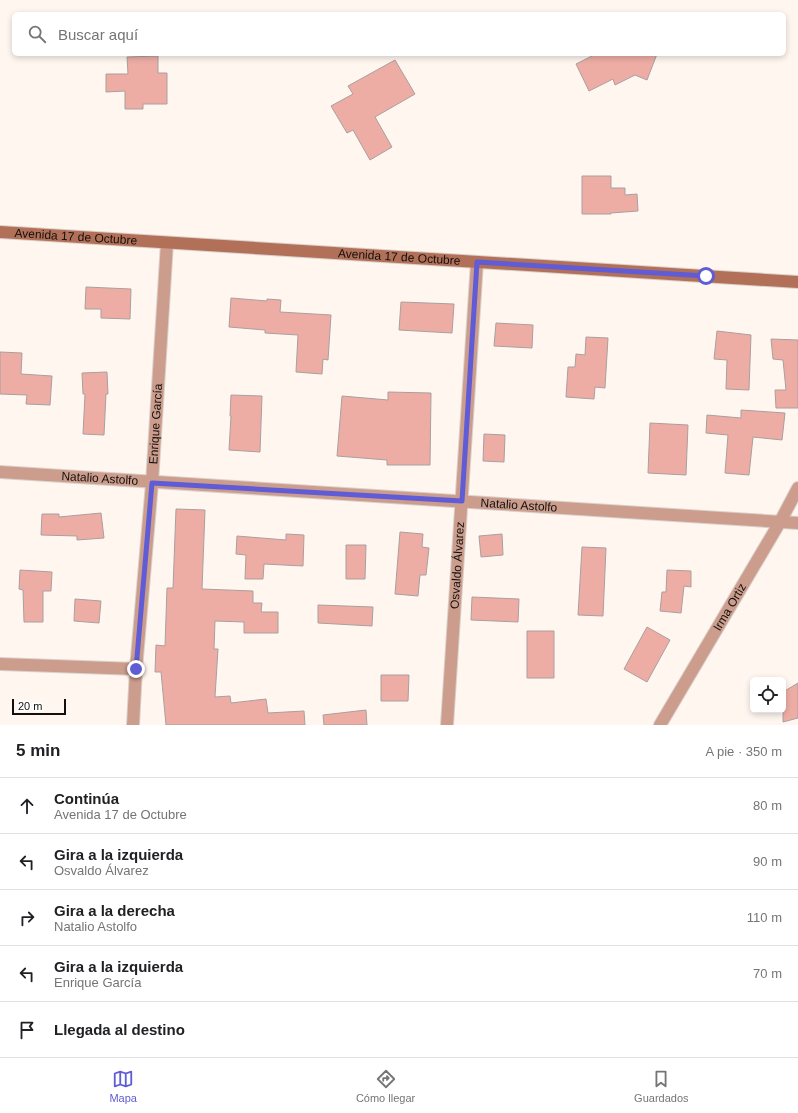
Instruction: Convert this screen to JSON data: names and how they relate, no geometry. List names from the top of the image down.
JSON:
{
  "streets": {
    "main road": ["Avenida 17 de Octubre"],
    "street": [
      "Enrique García",
      "Natalio Astolfo",
      "Osvaldo Álvarez",
      "Irma Ortiz"
    ]
  },
  "crossings": [
    ["Avenida 17 de Octubre", "Enrique García"],
    ["Avenida 17 de Octubre", "Osvaldo Álvarez"],
    ["Enrique García", "Natalio Astolfo"],
    ["Natalio Astolfo", "Osvaldo Álvarez"],
    ["Natalio Astolfo", "Irma Ortiz"]
  ],
  "scale_bar": "20 m",
  "page": {
    "search": "Buscar aquí",
    "scale": "20 m",
    "heading": ["5 min", "A pie · 350 m"],
    "list": [
      ["Continúa", "Avenida 17 de Octubre", "80 m"],
      ["Gira a la izquierda", "Osvaldo Álvarez", "90 m"],
      ["Gira a la derecha", "Natalio Astolfo", "110 m"],
      ["Gira a la izquierda", "Enrique García", "70 m"],
      "Llegada al destino"
    ],
    "nav": ["Mapa", "Cómo llegar", "Guardados"]
  }
}
